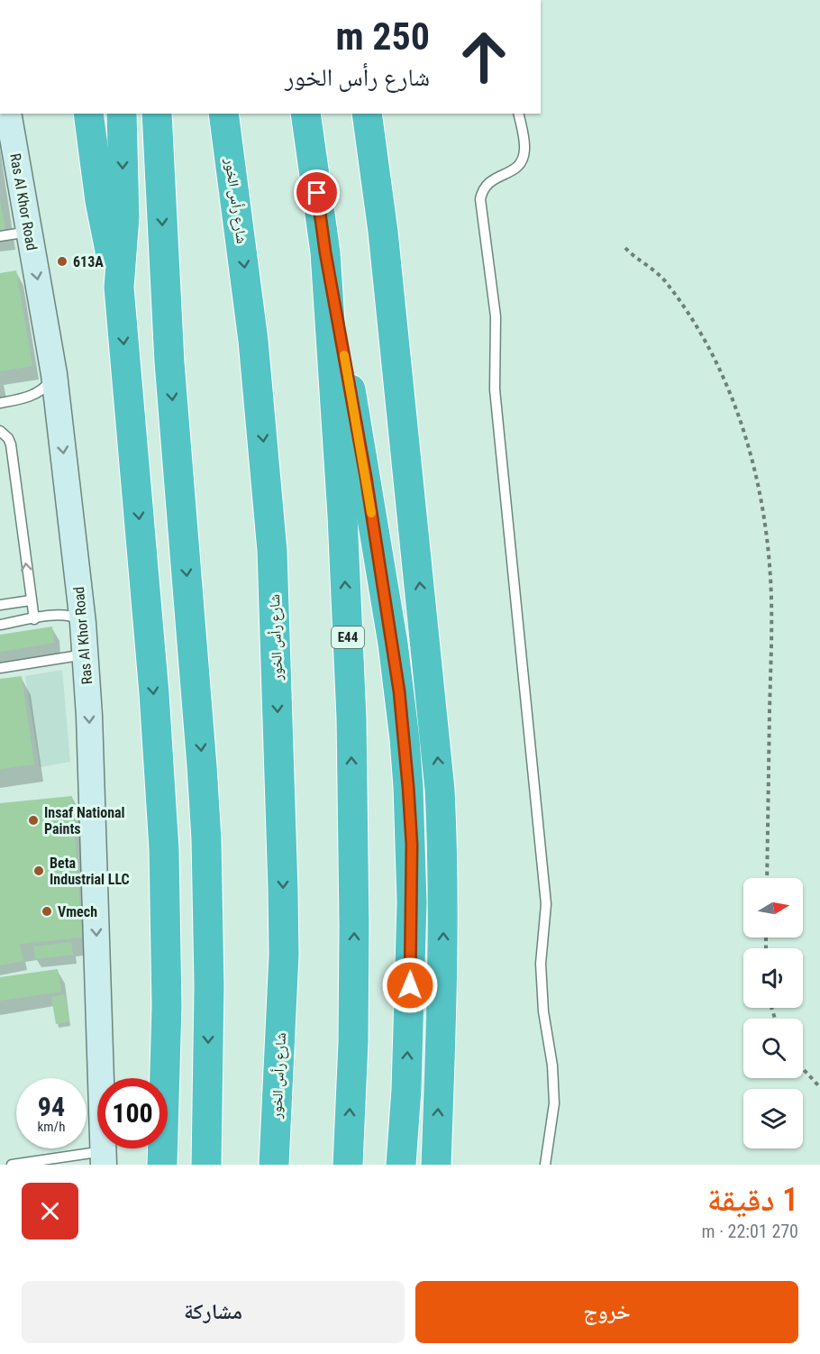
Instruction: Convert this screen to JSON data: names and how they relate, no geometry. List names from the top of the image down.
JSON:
{
  "streets": {
    "highway": ["شارع رأس الخور", "E44"],
    "street": ["Ras Al Khor Road"]
  },
  "one_way": ["Ras Al Khor Road"],
  "places": [
    "613A",
    "Insaf National Paints",
    "Beta Industrial LLC",
    "Vmech"
  ],
  "north": "right",
  "page": {
    "turn": ["250 m", "شارع رأس الخور"],
    "speed": "94 km/h",
    "limit": "100",
    "heading": ["1 دقيقة", "270 m · 22:01"],
    "buttons": ["خروج", "مشاركة"]
  }
}
